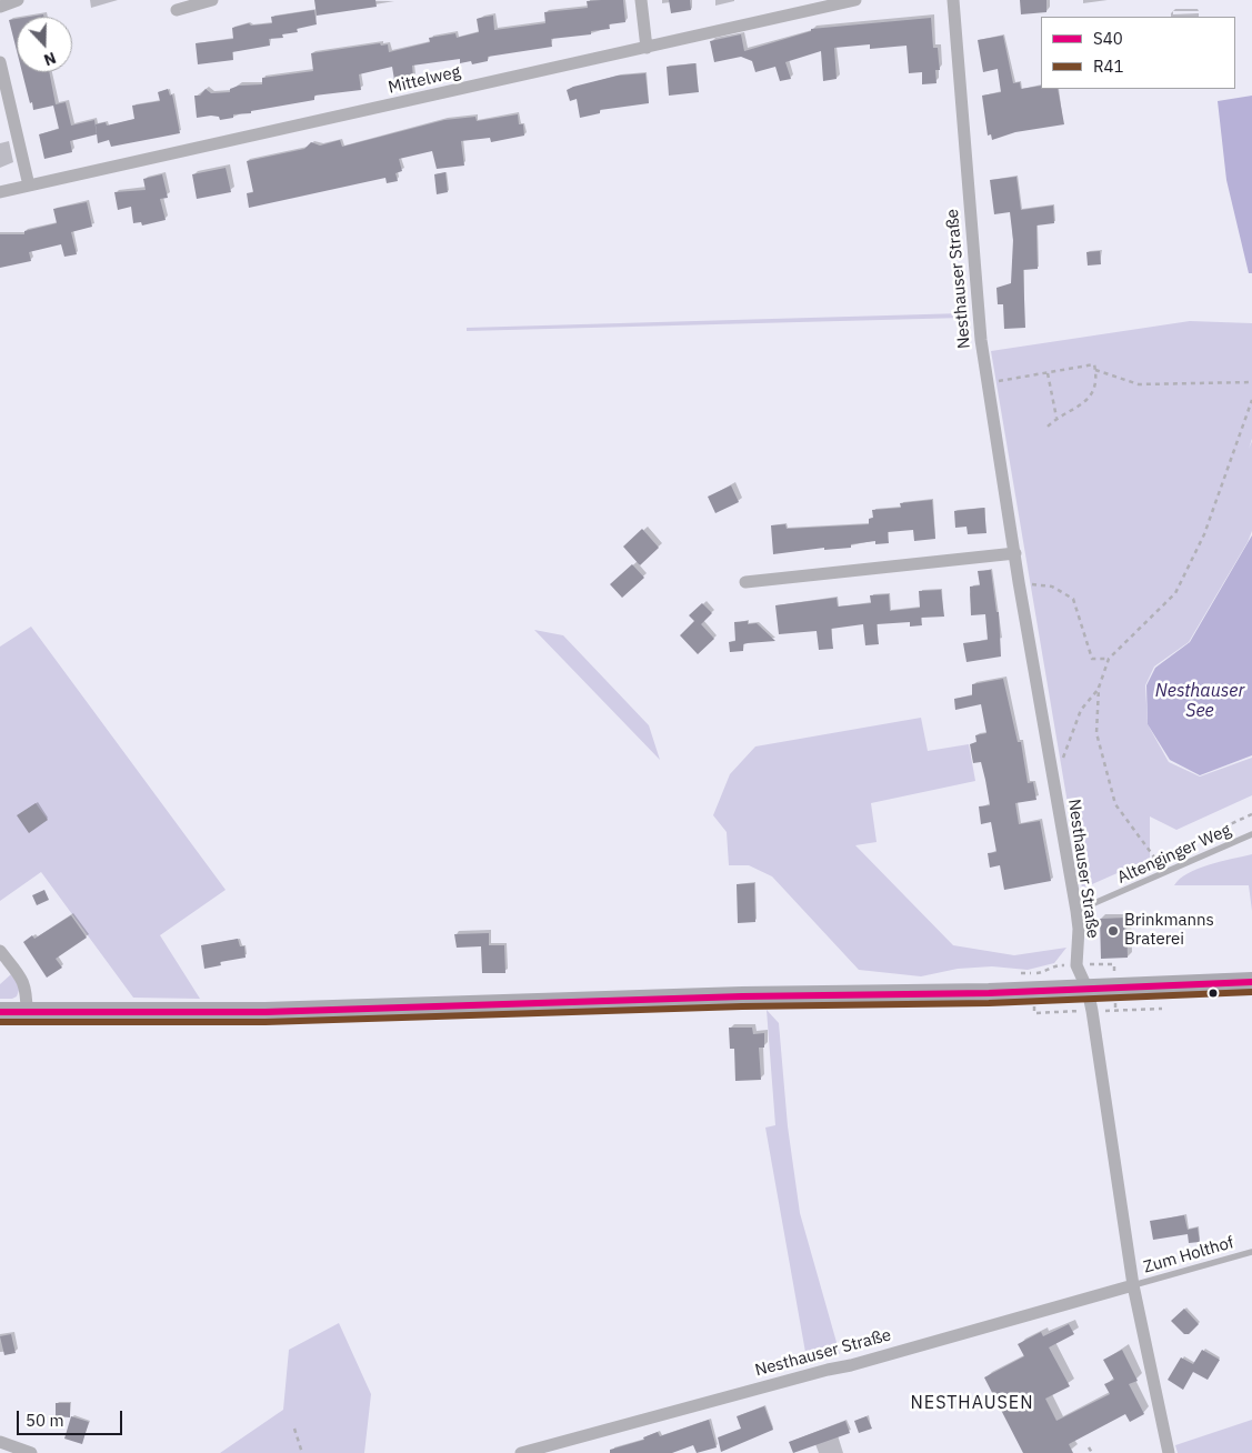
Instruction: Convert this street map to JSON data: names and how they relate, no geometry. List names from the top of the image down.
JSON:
{
  "streets": {
    "street": ["Mittelweg", "Nesthauser Straße"],
    "lane": ["Altenginger Weg", "Zum Holthof"]
  },
  "crossings": [
    ["Nesthauser Straße", "Altenginger Weg"],
    ["Nesthauser Straße", "Zum Holthof"]
  ],
  "districts": ["NESTHAUSEN"],
  "water": ["Nesthauser See"],
  "places": ["Brinkmanns Braterei"],
  "lines": ["transit line S40", "transit line R41"],
  "legend": ["S40", "R41"],
  "scale_bar": "50 m",
  "north": "bottom"
}
